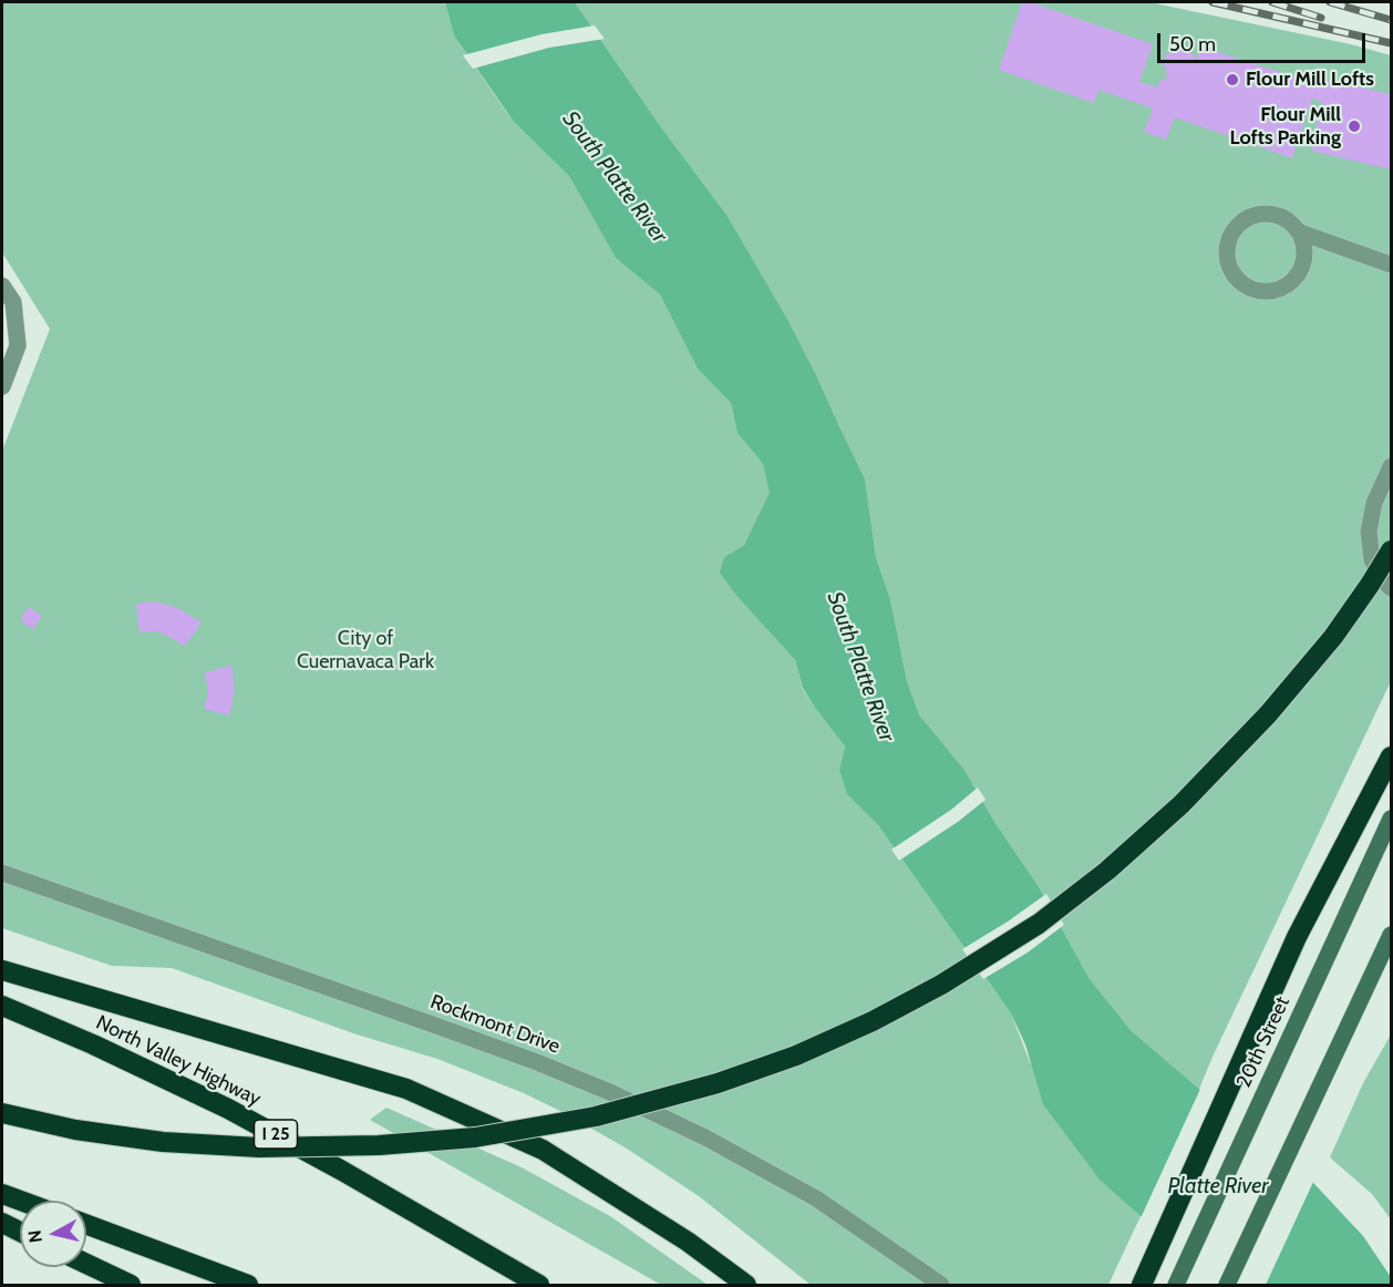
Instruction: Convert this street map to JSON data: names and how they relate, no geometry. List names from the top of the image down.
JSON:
{
  "streets": {
    "highway": ["North Valley Highway", "I 25"],
    "main road": ["20th Street"],
    "street": ["Rockmont Drive"]
  },
  "water": ["South Platte River", "Platte River"],
  "parks": ["City of Cuernavaca Park"],
  "places": ["Flour Mill Lofts", "Flour Mill Lofts Parking"],
  "scale_bar": "50 m",
  "north": "left"
}
